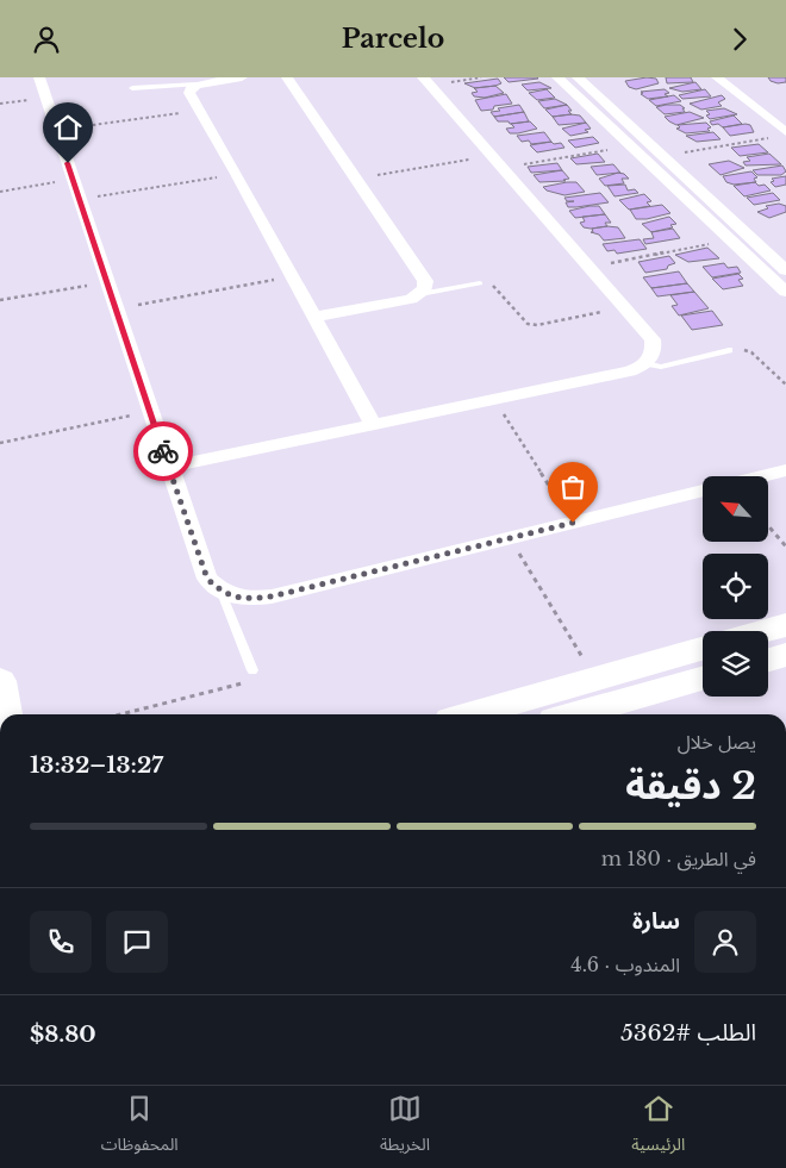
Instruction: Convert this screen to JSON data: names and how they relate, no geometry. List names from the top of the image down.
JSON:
{
  "north": "top left",
  "page": {
    "header": "Parcelo",
    "heading": ["2 دقيقة", "يصل خلال", "13:27–13:32"],
    "panel": [
      "سارة",
      "المندوب · 4.6",
      "الطلب #5362",
      "$8.80"
    ],
    "bar": "في الطريق · 180 m",
    "tabs": ["الرئيسية", "الخريطة", "المحفوظات"]
  }
}
